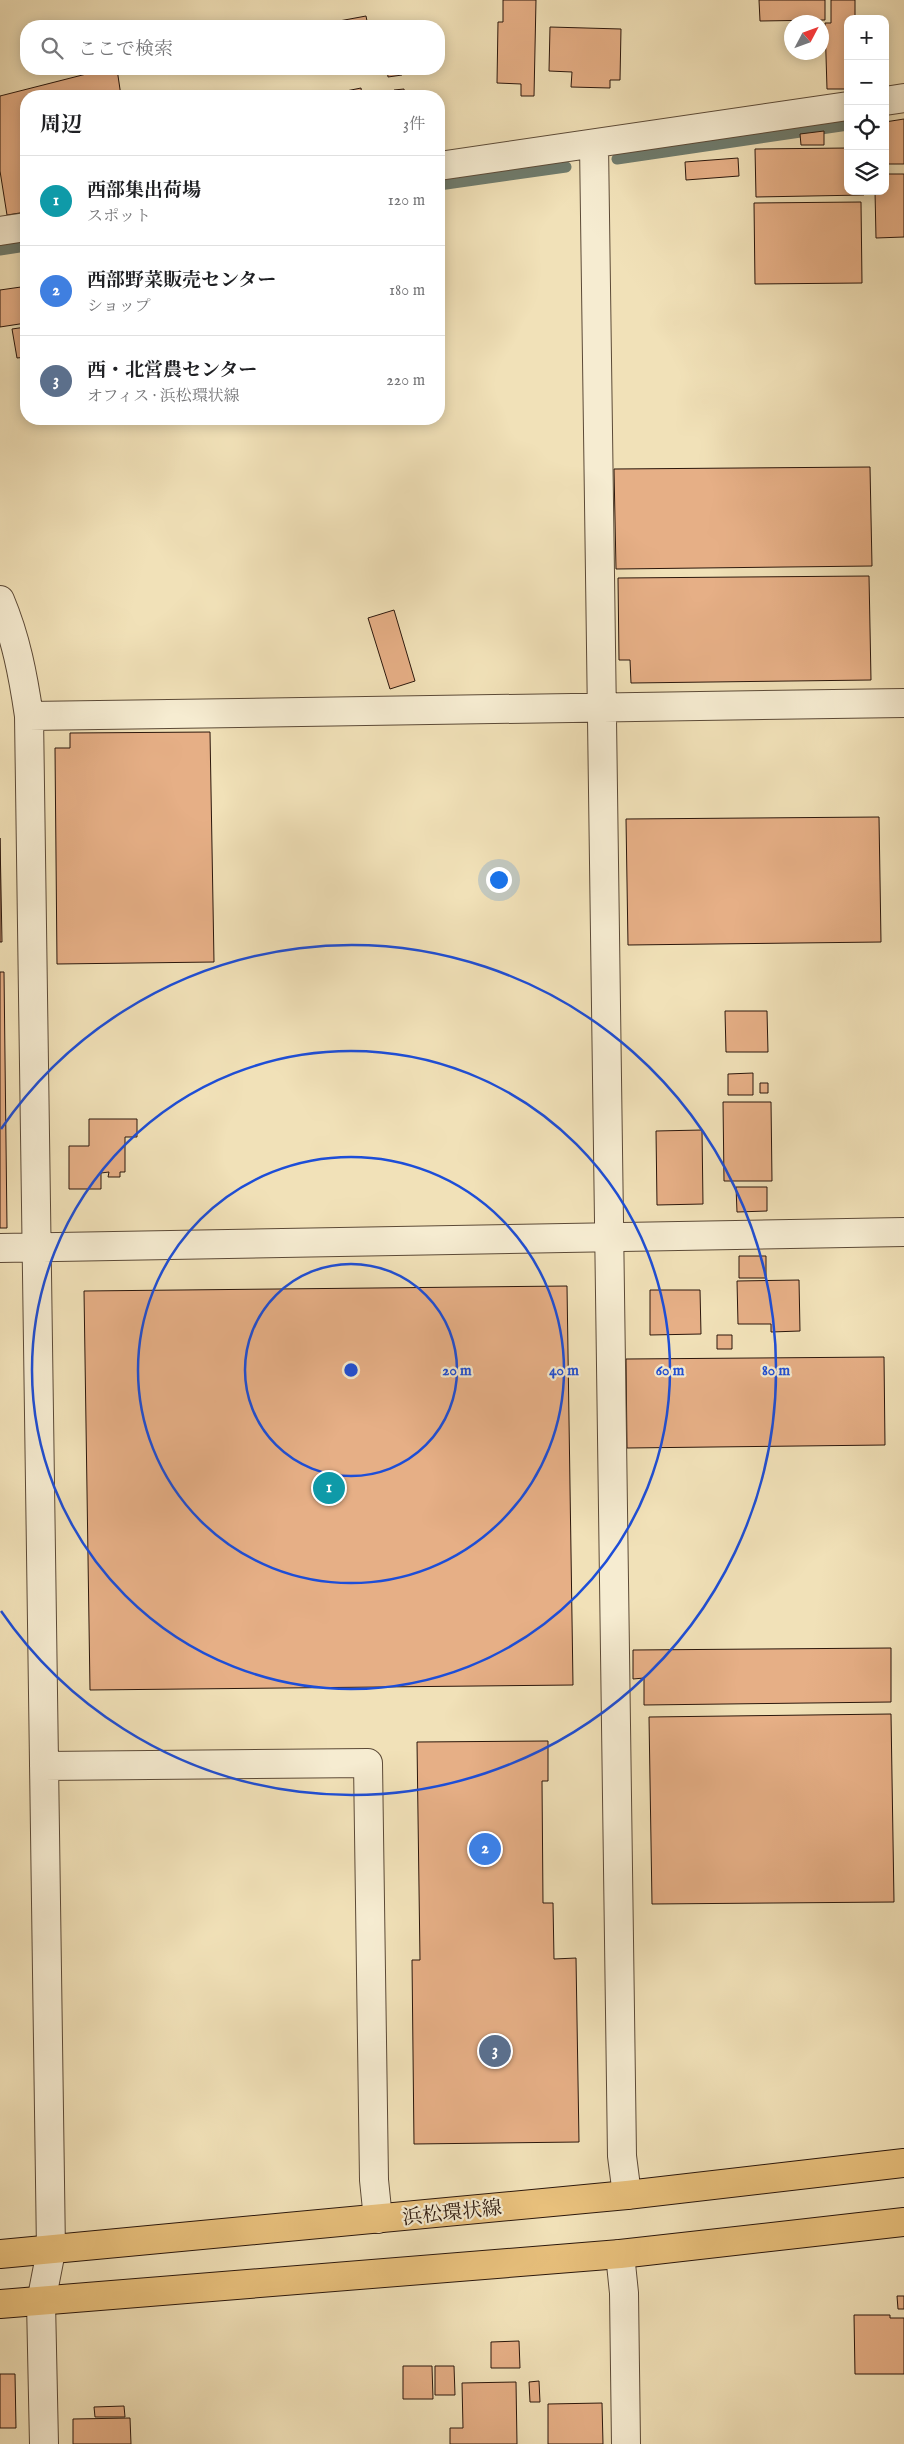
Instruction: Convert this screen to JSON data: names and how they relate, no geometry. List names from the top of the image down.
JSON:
{
  "streets": {
    "main road": ["浜松環状線"]
  },
  "north": "top right",
  "page": {
    "map_buttons": ["+", "−"],
    "search": "ここで検索",
    "heading": ["周辺", "3件"],
    "list": [
      {
        "mark": "1",
        "name": "西部集出荷場",
        "note": "スポット",
        "value": "120 m"
      },
      {
        "mark": "2",
        "name": "西部野菜販売センター",
        "note": "ショップ",
        "value": "180 m"
      },
      {
        "mark": "3",
        "name": "西・北営農センター",
        "note": "オフィス · 浜松環状線",
        "value": "220 m"
      }
    ],
    "pins": ["1", "2", "3"]
  },
  "rings": [
    "20 m",
    "40 m",
    "60 m",
    "80 m"
  ]
}
